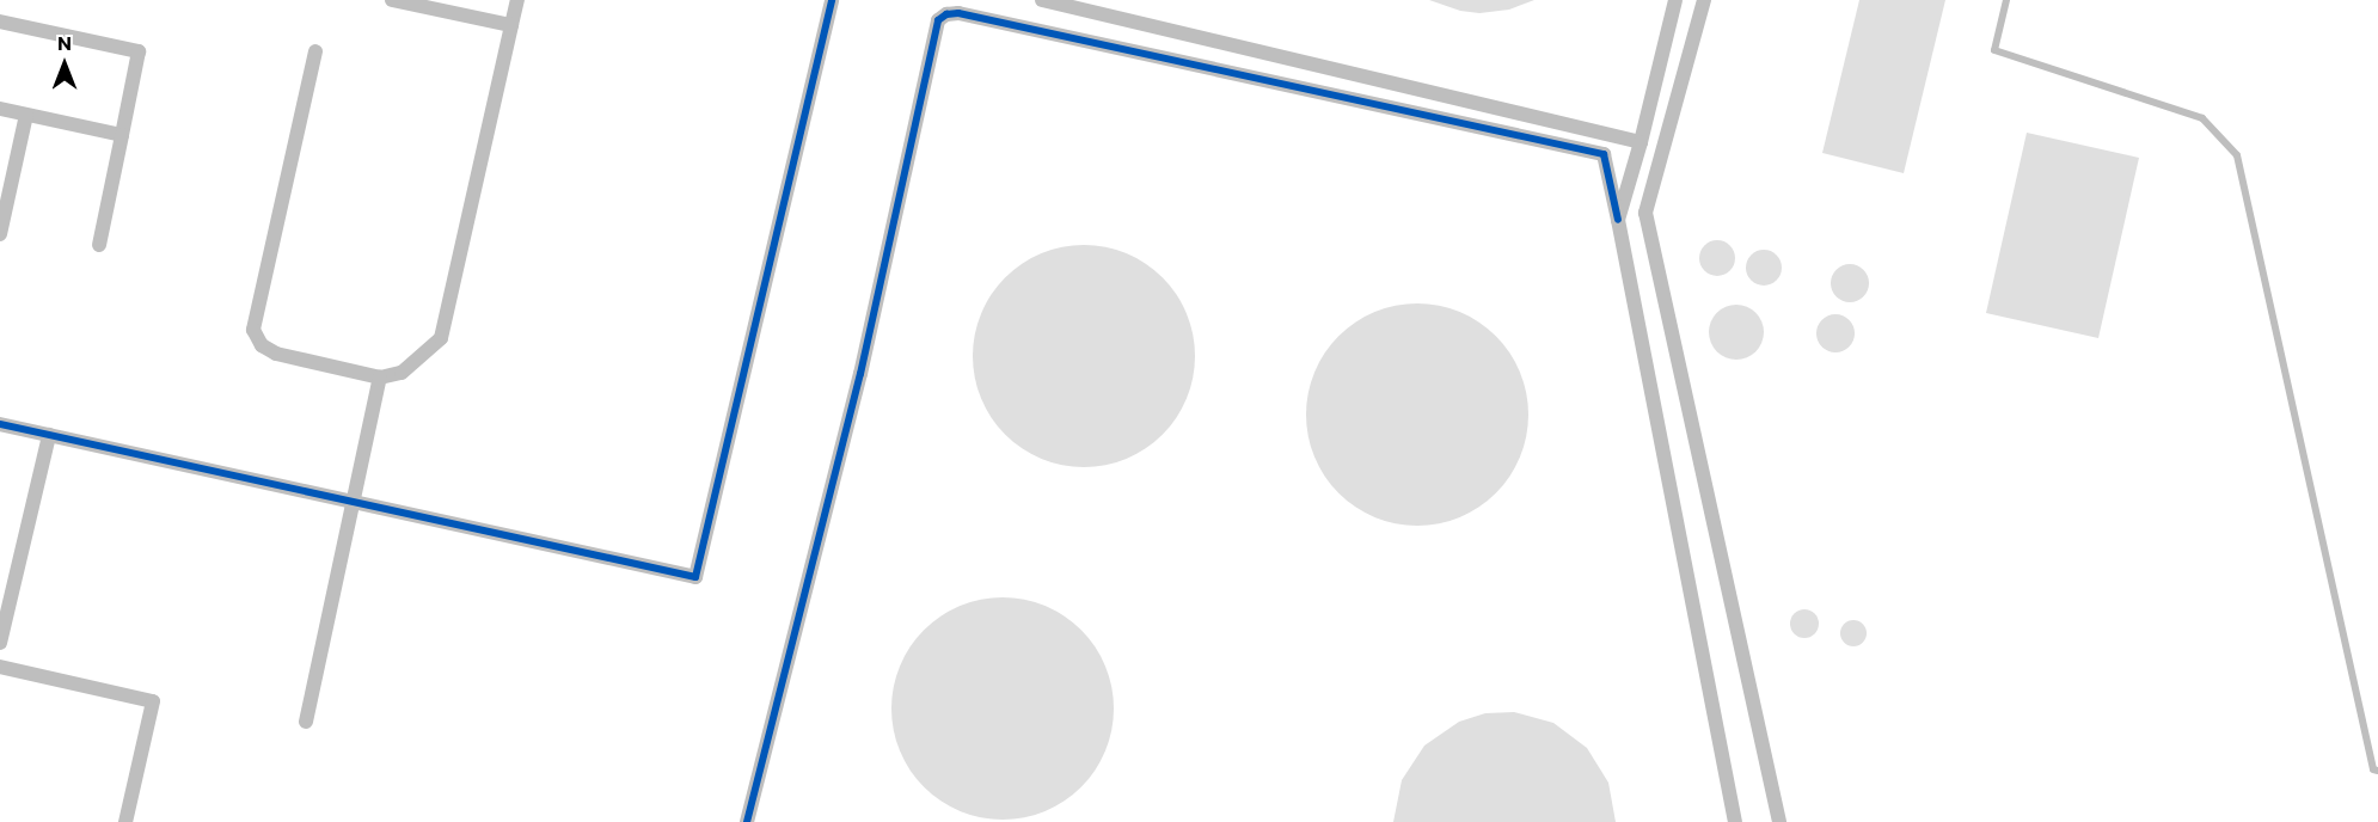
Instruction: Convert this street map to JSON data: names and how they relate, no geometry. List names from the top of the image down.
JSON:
{
  "north": "top"
}
